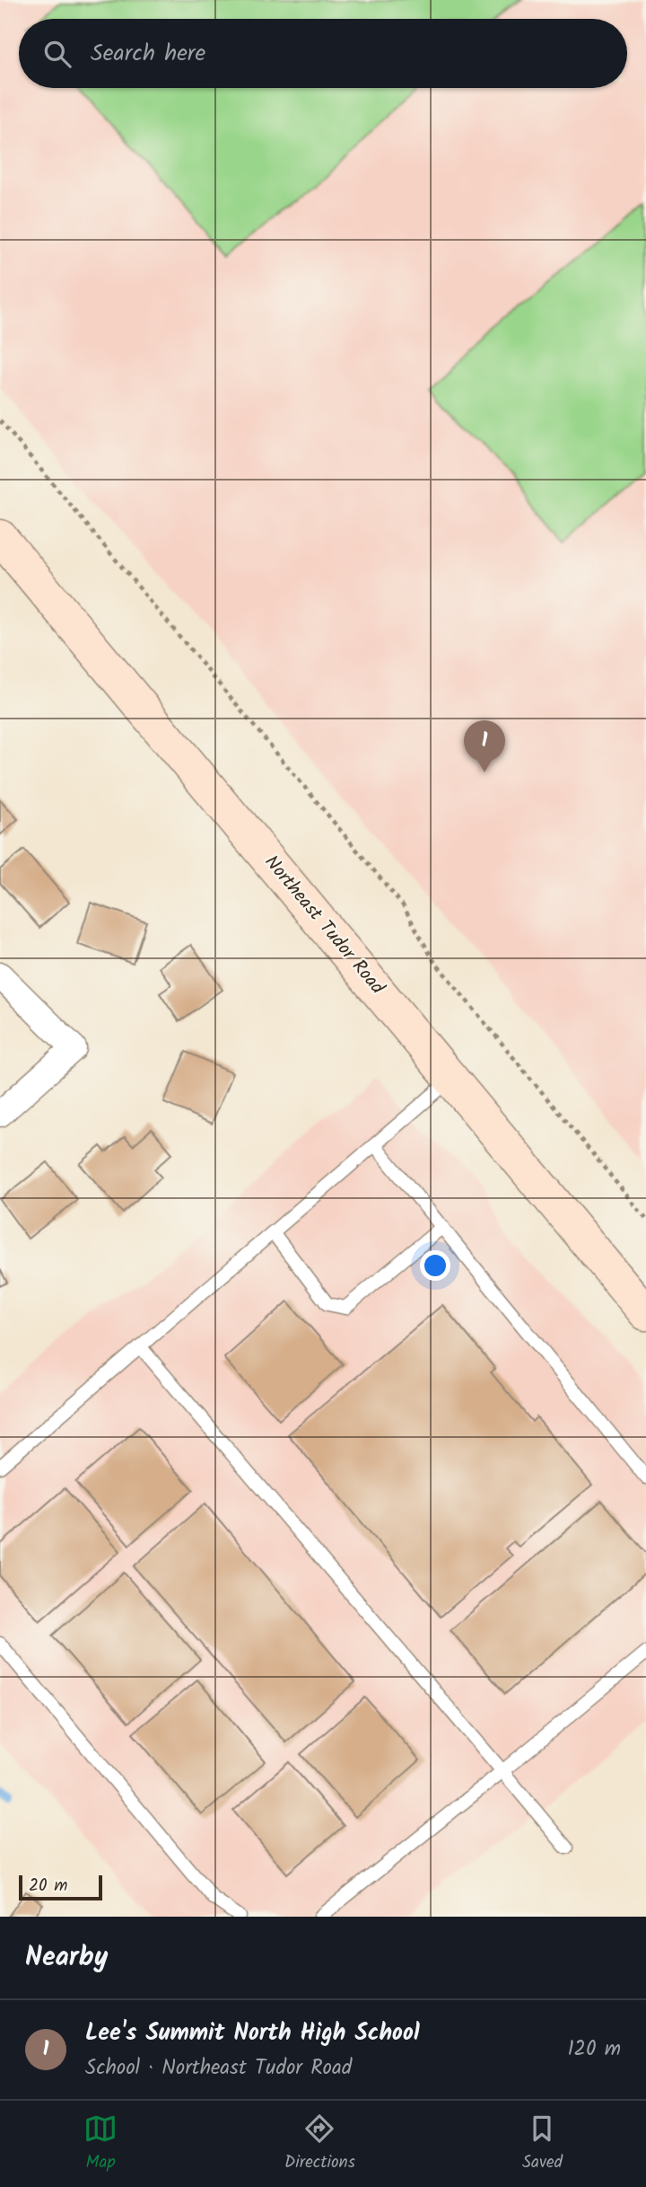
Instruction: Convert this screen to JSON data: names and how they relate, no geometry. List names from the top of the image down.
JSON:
{
  "streets": {
    "street": ["Northeast Tudor Road"]
  },
  "scale_bar": "20 m",
  "page": {
    "search": "Search here",
    "pins": "1",
    "scale": "20 m",
    "heading": "Nearby",
    "list": [
      {
        "mark": "1",
        "name": "Lee's Summit North High School",
        "note": "School · Northeast Tudor Road",
        "value": "120 m"
      }
    ],
    "nav": ["Map", "Directions", "Saved"]
  }
}
